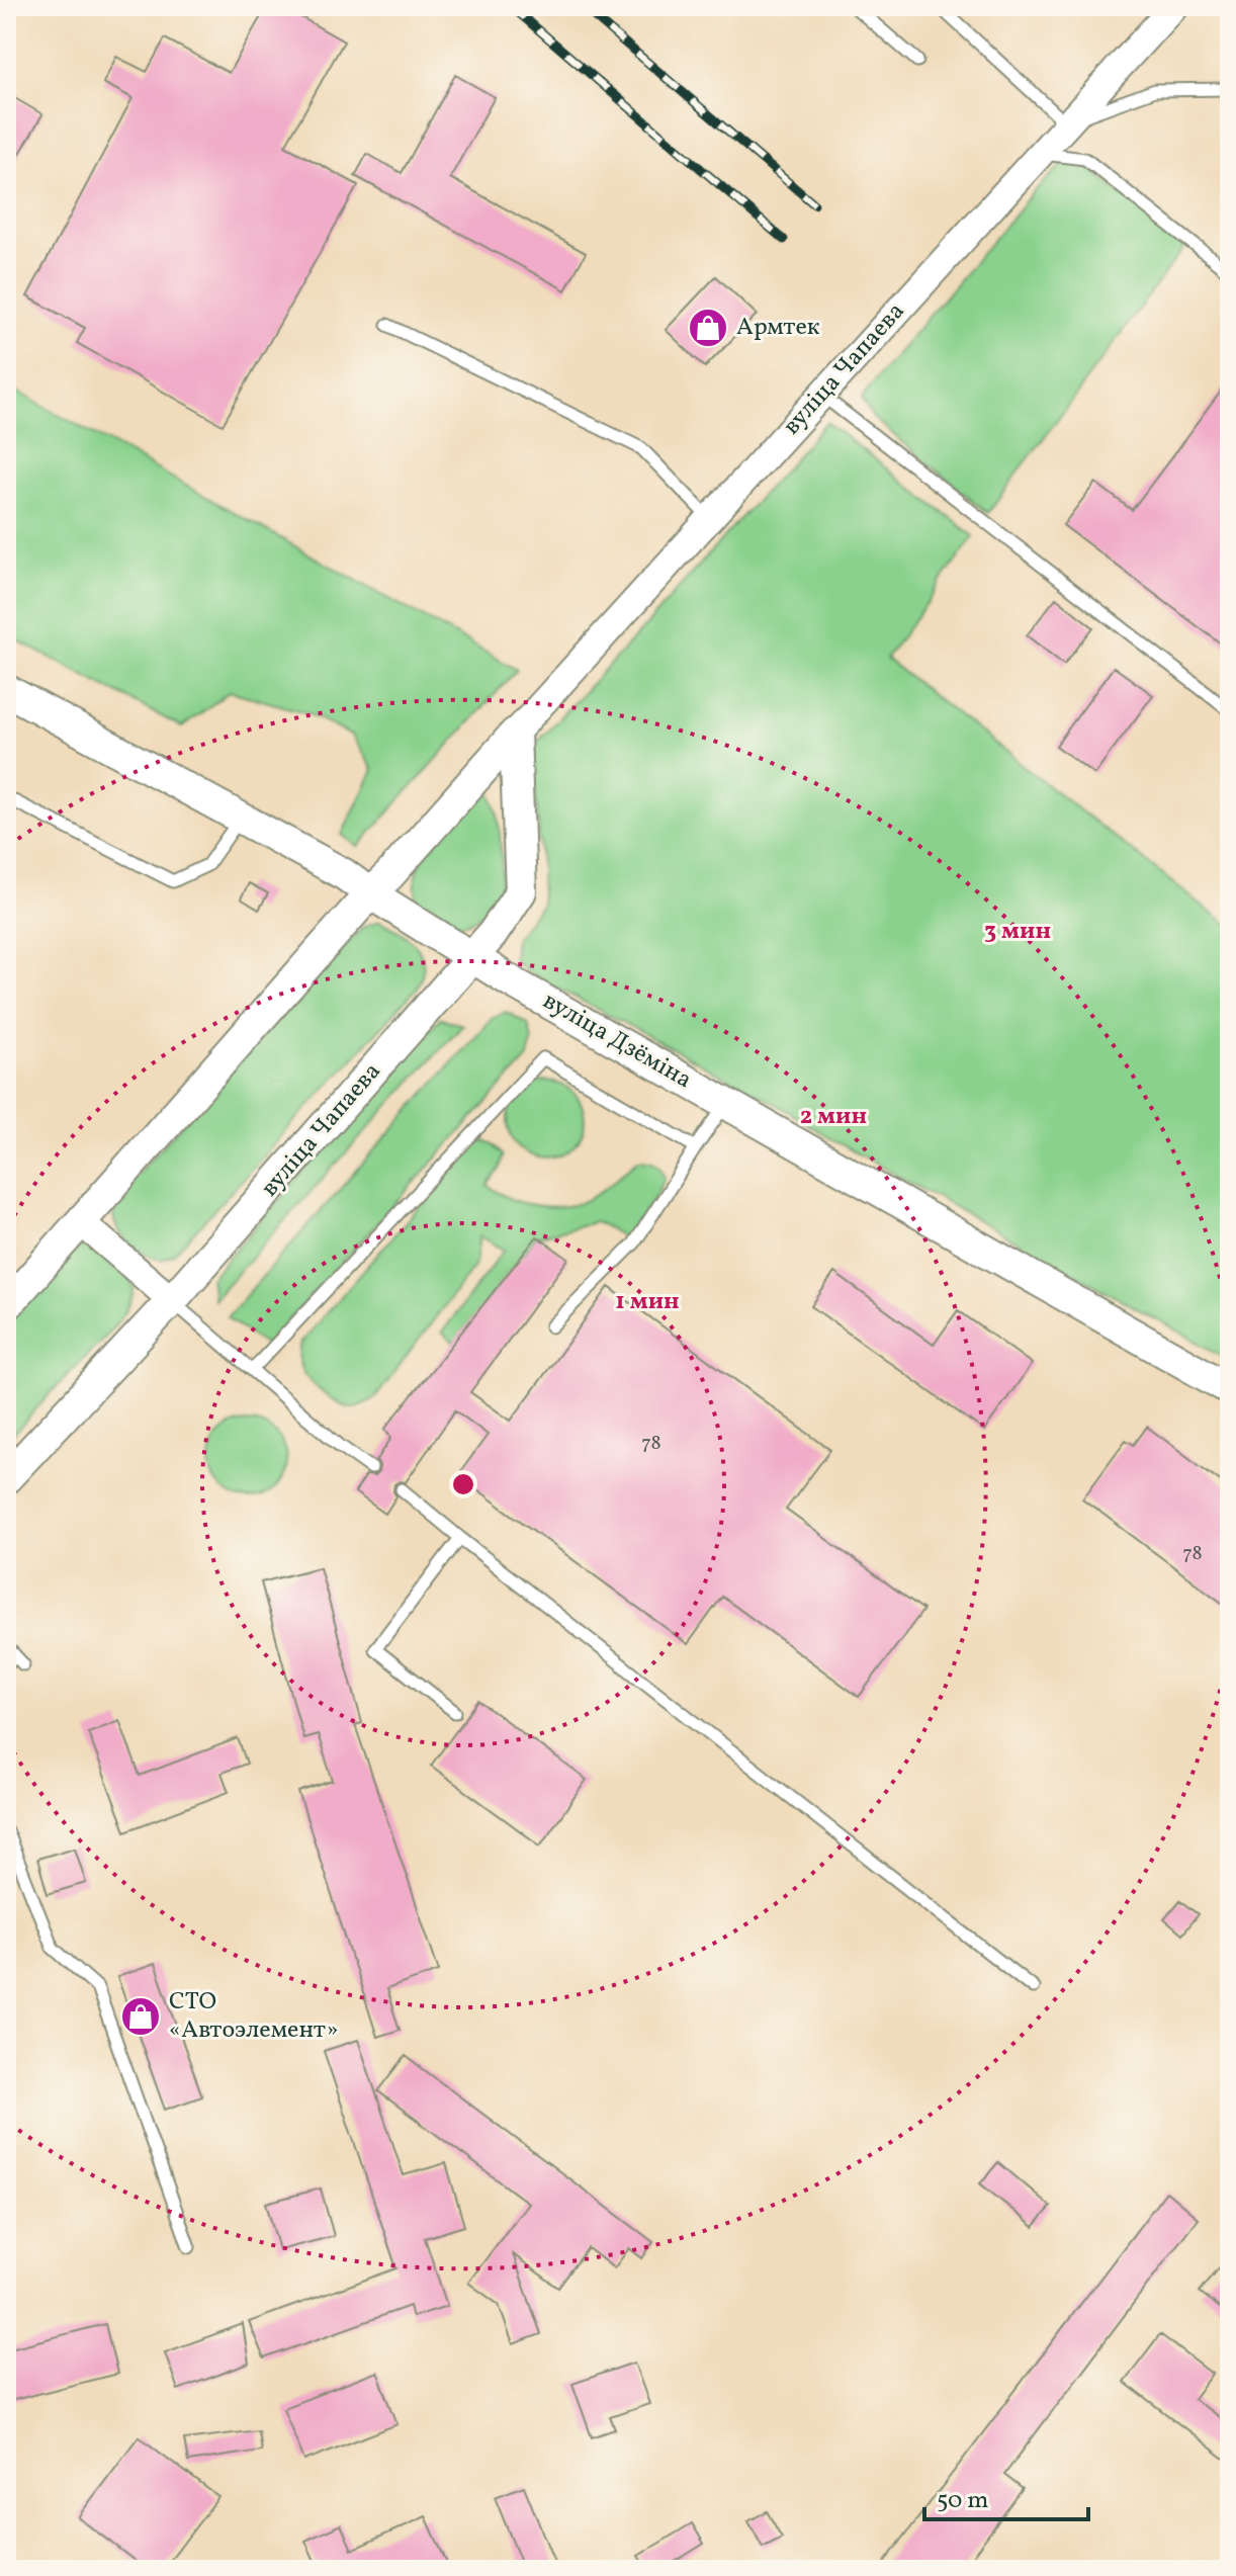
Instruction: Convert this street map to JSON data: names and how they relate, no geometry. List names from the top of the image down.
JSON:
{
  "streets": {
    "main road": ["вуліца Чапаева", "вуліца Дзёміна"]
  },
  "crossings": [
    ["вуліца Чапаева", "вуліца Дзёміна"]
  ],
  "places": {
    "shop": ["Армтек", "СТО «Автоэлемент»"]
  },
  "house_numbers": ["78", "78"],
  "scale_bar": "50 m",
  "rings": ["3 мин", "2 мин", "1 мин"]
}
